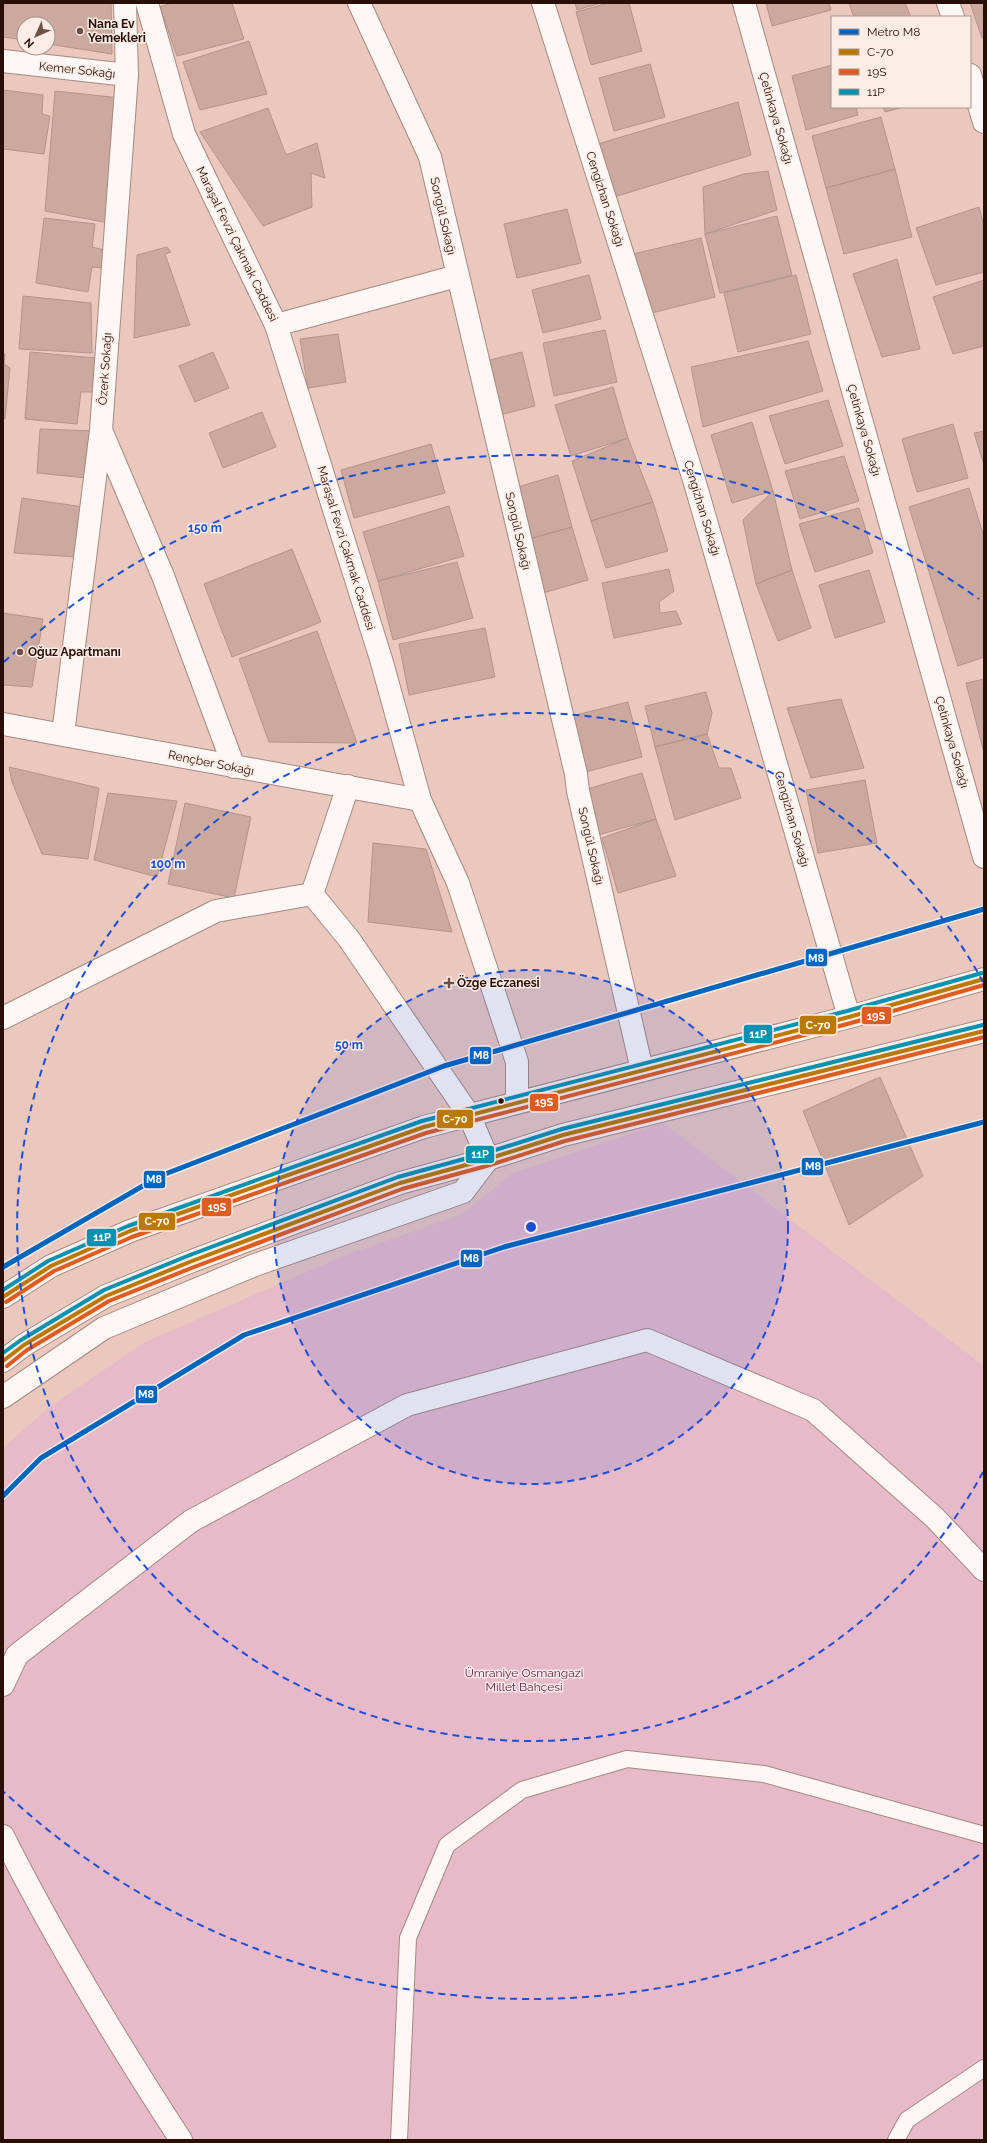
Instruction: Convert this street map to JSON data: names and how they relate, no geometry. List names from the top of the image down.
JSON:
{
  "streets": {
    "street": [
      "Kemer Sokağı",
      "Çetinkaya Sokağı",
      "Cengizhan Sokağı",
      "Songül Sokağı",
      "Maraşal Fevzi Çakmak Caddesi",
      "Özerk Sokağı",
      "Rençber Sokağı"
    ]
  },
  "crossings": [
    ["Kemer Sokağı", "Özerk Sokağı"],
    ["Maraşal Fevzi Çakmak Caddesi", "Rençber Sokağı"],
    ["Özerk Sokağı", "Rençber Sokağı"]
  ],
  "parks": ["Ümraniye Osmangazi Millet Bahçesi"],
  "places": {
    "other": ["Nana Ev Yemekleri", "Oğuz Apartmanı"],
    "health": ["Özge Eczanesi"]
  },
  "lines": [
    "metro line M8",
    "transit line 11P",
    "transit line C-70",
    "transit line 19S"
  ],
  "legend": [
    "Metro M8",
    "C-70",
    "19S",
    "11P"
  ],
  "north": "bottom left",
  "rings": ["150 m", "100 m", "50 m"]
}
